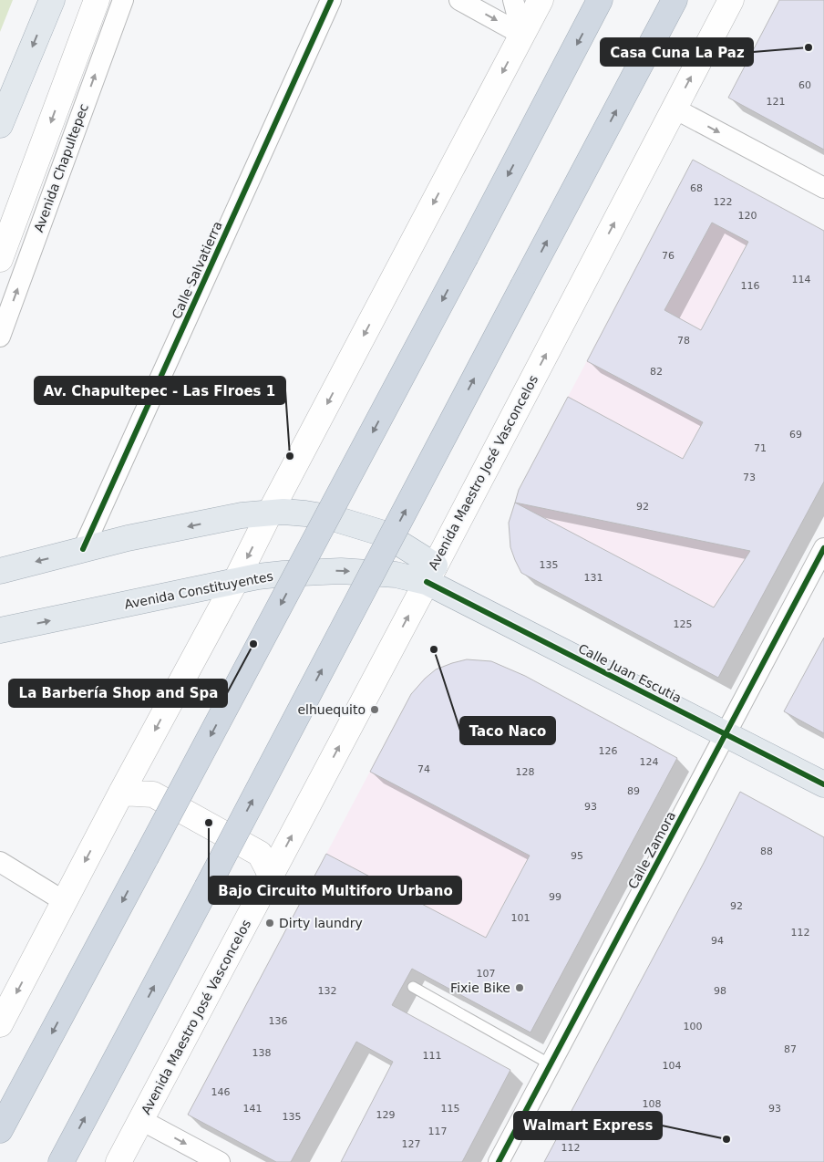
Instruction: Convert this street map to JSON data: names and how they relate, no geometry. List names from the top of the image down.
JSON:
{
  "streets": {
    "main road": [
      "Avenida Chapultepec",
      "Avenida Maestro José Vasconcelos",
      "Avenida Constituyentes",
      "Calle Juan Escutia"
    ],
    "street": ["Calle Salvatierra", "Calle Zamora"]
  },
  "crossings": [
    ["Avenida Maestro José Vasconcelos", "Avenida Constituyentes"],
    ["Avenida Maestro José Vasconcelos", "Calle Juan Escutia"],
    ["Avenida Constituyentes", "Calle Juan Escutia"],
    ["Calle Juan Escutia", "Calle Zamora"]
  ],
  "places": [
    "Casa Cuna La Paz",
    "Av. Chapultepec - Las Flroes 1",
    "La Barbería Shop and Spa",
    "Taco Naco",
    "elhuequito",
    "Bajo Circuito Multiforo Urbano",
    "Dirty laundry",
    "Fixie Bike",
    "Walmart Express"
  ],
  "house_numbers": [
    "60",
    "121",
    "68",
    "122",
    "120",
    "76",
    "114",
    "116",
    "78",
    "82",
    "69",
    "71",
    "73",
    "92",
    "135",
    "131",
    "125",
    "126",
    "124",
    "74",
    "128",
    "89",
    "93",
    "88",
    "95",
    "99",
    "92",
    "101",
    "112",
    "94",
    "107",
    "132",
    "98",
    "136",
    "100",
    "87",
    "138",
    "111",
    "104",
    "146",
    "108",
    "141",
    "115",
    "93",
    "129",
    "135",
    "117",
    "127",
    "112"
  ]
}
